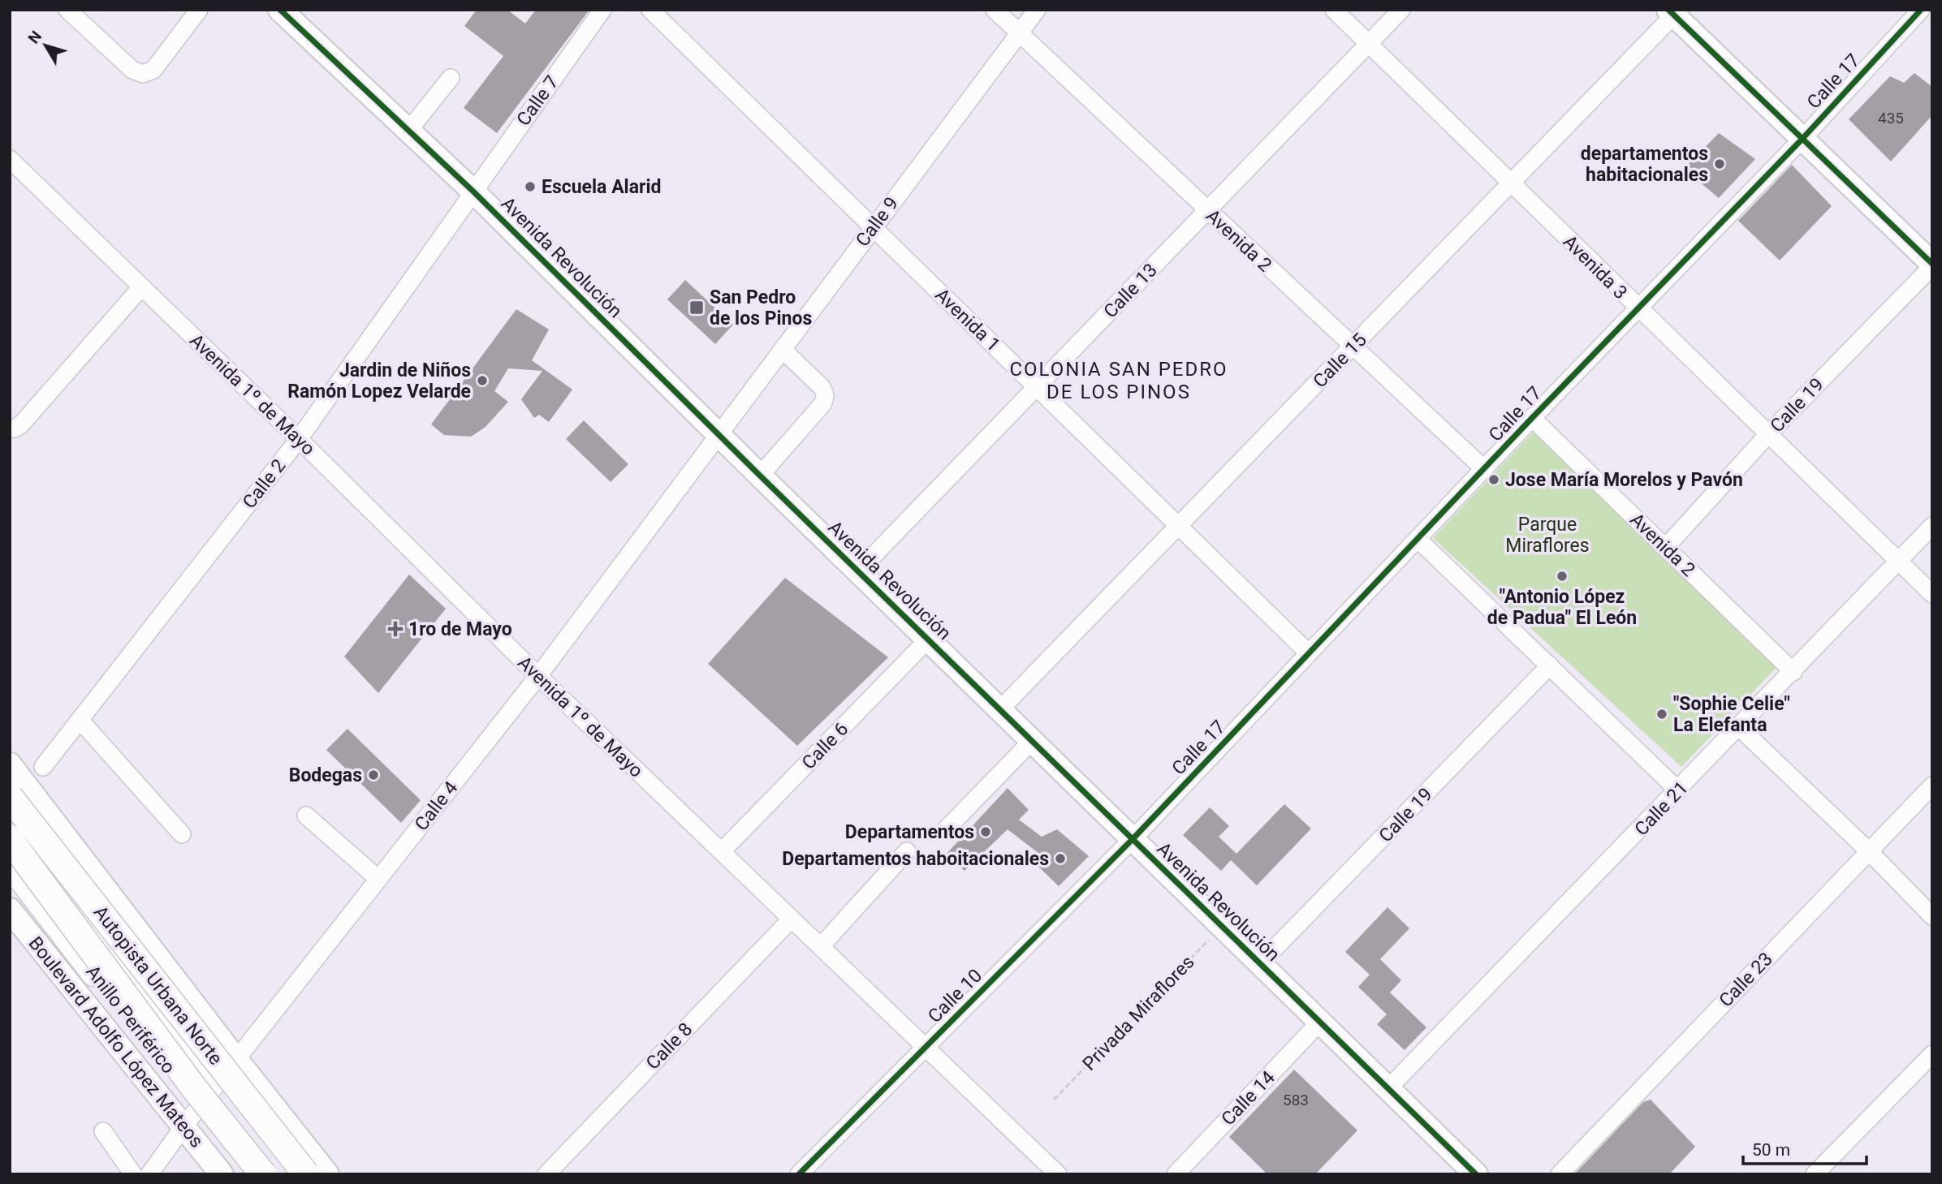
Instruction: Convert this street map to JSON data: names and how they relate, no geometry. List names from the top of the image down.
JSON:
{
  "streets": {
    "highway": ["Autopista Urbana Norte", "Anillo Periférico"],
    "main road": ["Avenida Revolución", "Boulevard Adolfo López Mateos"],
    "street": [
      "Calle 17",
      "Calle 7",
      "Calle 9",
      "Avenida 2",
      "Avenida 3",
      "Calle 13",
      "Avenida 1",
      "Calle 15",
      "Avenida 1º de Mayo",
      "Calle 19",
      "Calle 2",
      "Calle 6",
      "Calle 4",
      "Calle 21",
      "Calle 23",
      "Calle 10",
      "Calle 8",
      "Calle 14"
    ],
    "path": ["Privada Miraflores"]
  },
  "crossings": [
    ["Calle 17", "Avenida 2"],
    ["Calle 17", "Avenida Revolución"],
    ["Calle 17", "Avenida 3"],
    ["Calle 17", "Avenida 1"],
    ["Calle 17", "Calle 10"],
    ["Calle 7", "Avenida Revolución"],
    ["Calle 7", "Calle 2"],
    ["Calle 9", "Avenida 2"],
    ["Calle 9", "Avenida Revolución"],
    ["Calle 9", "Avenida 1"],
    ["Calle 9", "Calle 4"],
    ["Avenida 2", "Calle 13"],
    ["Avenida 2", "Calle 15"],
    ["Avenida 2", "Calle 19"],
    ["Avenida 2", "Calle 21"],
    ["Avenida Revolución", "Calle 13"],
    ["Avenida Revolución", "Calle 15"],
    ["Avenida Revolución", "Calle 19"],
    ["Avenida Revolución", "Calle 2"],
    ["Avenida Revolución", "Calle 6"],
    ["Avenida Revolución", "Calle 4"],
    ["Avenida Revolución", "Calle 21"],
    ["Avenida Revolución", "Calle 10"],
    ["Avenida Revolución", "Privada Miraflores"],
    ["Avenida Revolución", "Calle 14"],
    ["Avenida 3", "Calle 13"],
    ["Avenida 3", "Calle 15"],
    ["Avenida 3", "Calle 19"],
    ["Avenida 3", "Calle 21"],
    ["Calle 13", "Avenida 1"],
    ["Avenida 1", "Calle 15"],
    ["Avenida 1º de Mayo", "Calle 2"],
    ["Avenida 1º de Mayo", "Calle 6"],
    ["Avenida 1º de Mayo", "Calle 4"],
    ["Avenida 1º de Mayo", "Calle 10"],
    ["Avenida 1º de Mayo", "Calle 8"],
    ["Calle 4", "Boulevard Adolfo López Mateos"]
  ],
  "districts": ["COLONIA SAN PEDRO DE LOS PINOS"],
  "parks": ["Parque Miraflores"],
  "places": {
    "other": [
      "departamentos habitacionales",
      "Escuela Alarid",
      "Jardin de Niños Ramón Lopez Velarde",
      "Jose María Morelos y Pavón",
      "\"Antonio López de Padua\" El León",
      "\"Sophie Celie\" La Elefanta",
      "Bodegas",
      "Departamentos",
      "Departamentos haboitacionales"
    ],
    "transit": ["San Pedro de los Pinos"],
    "health": ["1ro de Mayo"]
  },
  "house_numbers": ["435", "583"],
  "scale_bar": "50 m",
  "north": "top left"
}
